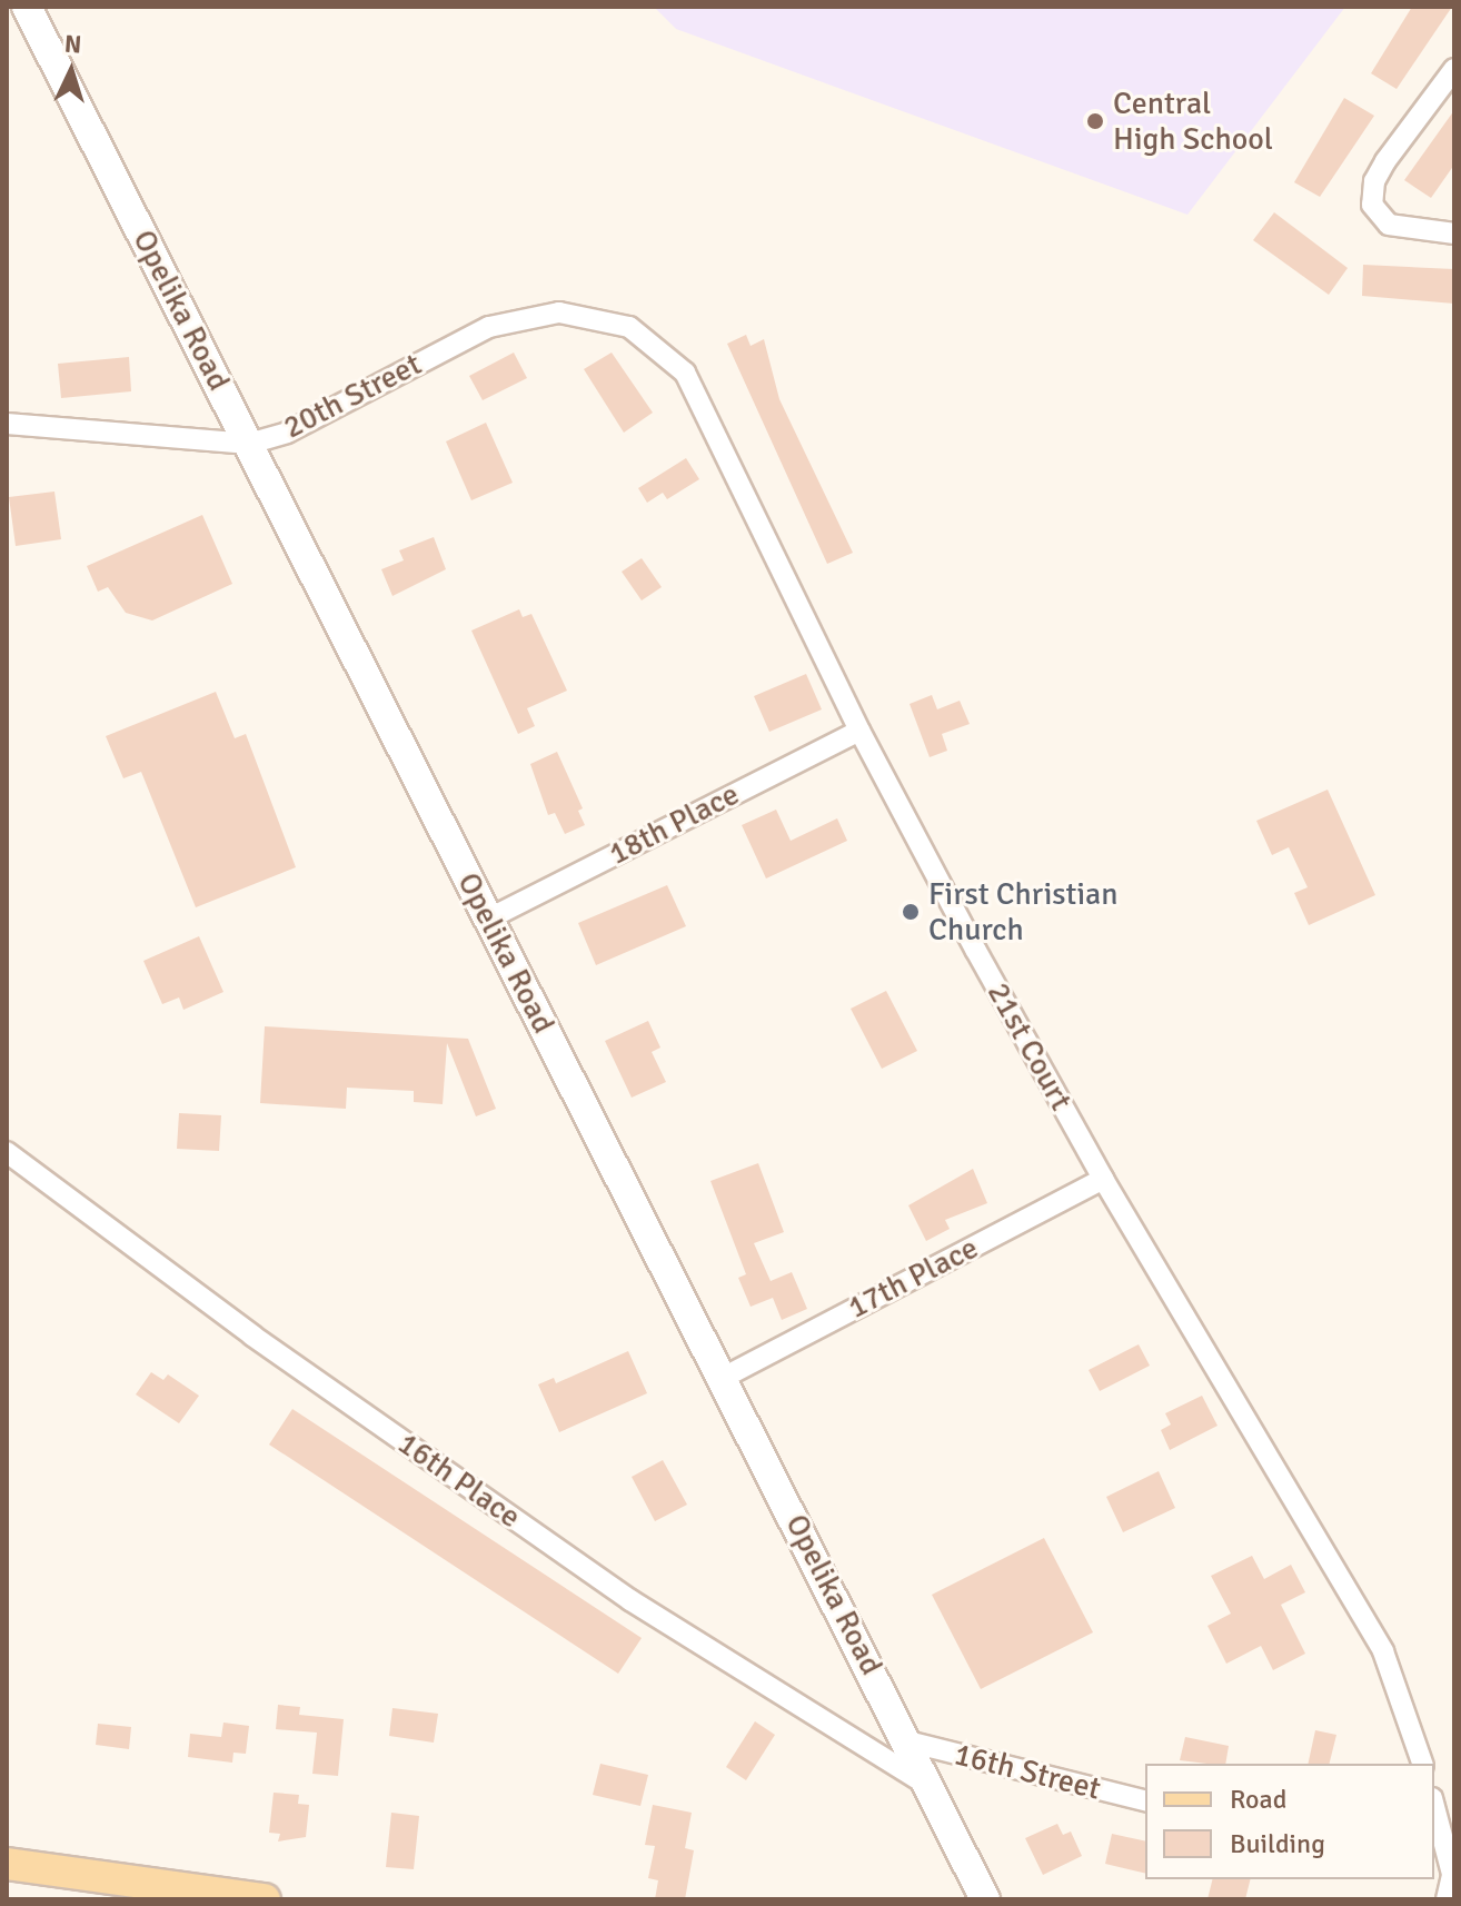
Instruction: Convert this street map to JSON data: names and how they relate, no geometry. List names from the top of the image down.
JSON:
{
  "streets": {
    "main road": ["Opelika Road"],
    "street": [
      "20th Street",
      "18th Place",
      "21st Court",
      "17th Place",
      "16th Place",
      "16th Street"
    ]
  },
  "crossings": [
    ["Opelika Road", "20th Street"],
    ["Opelika Road", "18th Place"],
    ["Opelika Road", "17th Place"],
    ["Opelika Road", "16th Place"],
    ["Opelika Road", "16th Street"],
    ["20th Street", "21st Court"],
    ["18th Place", "21st Court"],
    ["21st Court", "17th Place"]
  ],
  "places": ["Central High School", "First Christian Church"],
  "legend": ["Road", "Building"],
  "north": "top"
}
